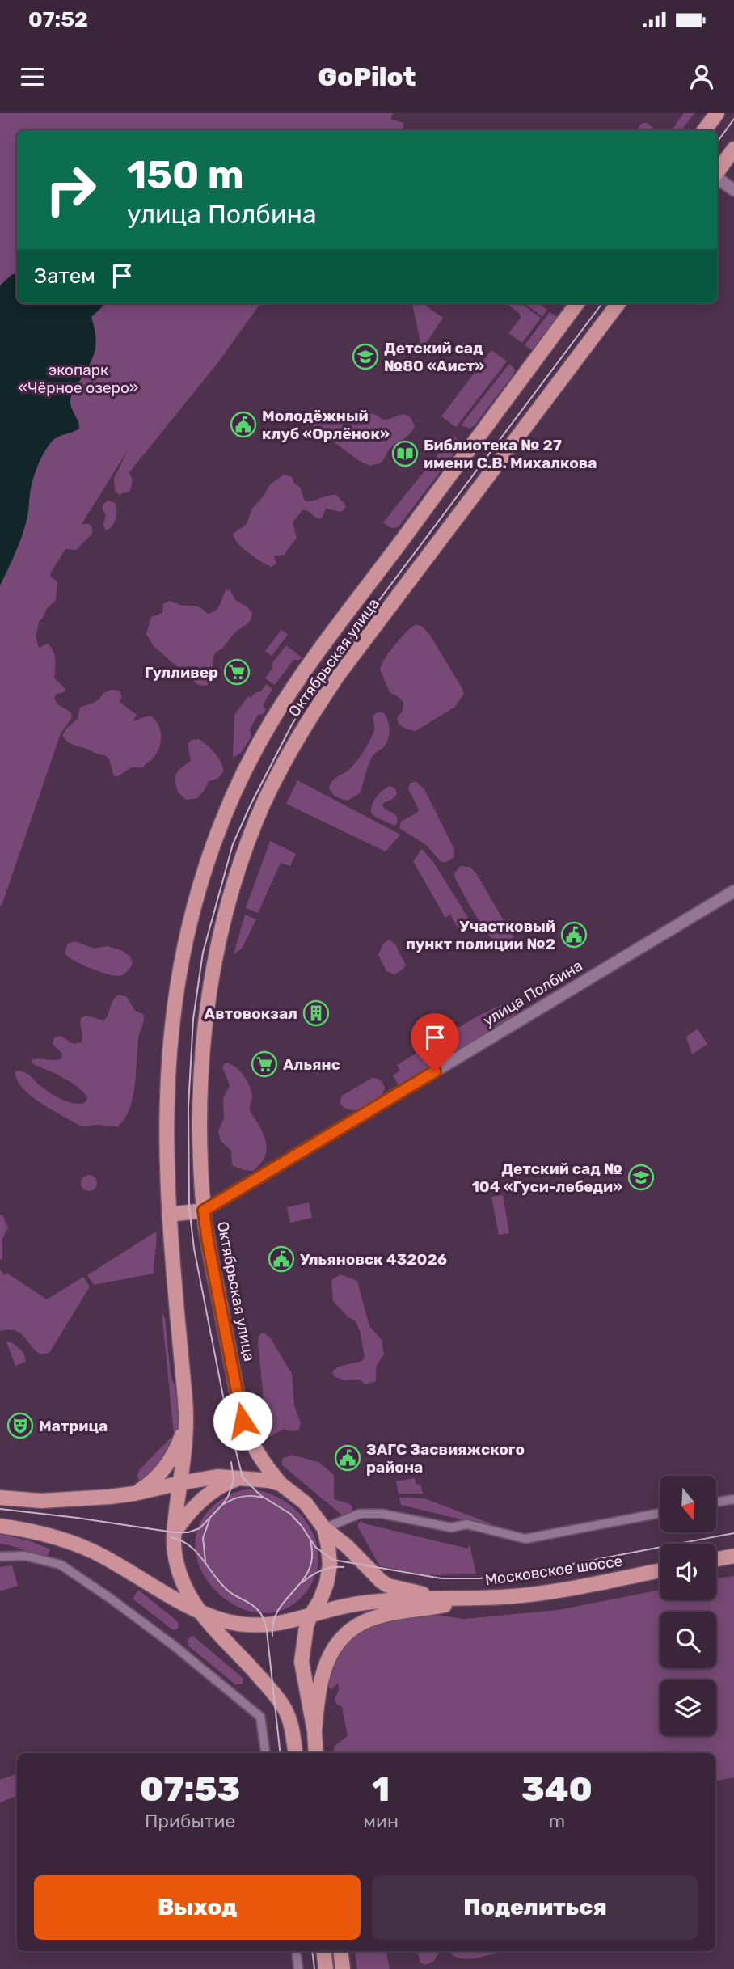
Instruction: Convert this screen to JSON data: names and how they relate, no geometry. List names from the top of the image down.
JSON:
{
  "streets": {
    "main road": ["Октябрьская улица", "улица Полбина", "Московское шоссе"]
  },
  "crossings": [
    ["Октябрьская улица", "улица Полбина"],
    ["Октябрьская улица", "Московское шоссе"]
  ],
  "parks": ["экопарк «Чёрное озеро»"],
  "places": {
    "school or university": ["Детский сад №80 «Аист»", "Детский сад № 104 «Гуси-лебеди»"],
    "public building": [
      "Молодёжный клуб «Орлёнок»",
      "Участковый пункт полиции №2",
      "Ульяновск 432026",
      "ЗАГС Засвияжского района"
    ],
    "library": ["Библиотека № 27 имени С.В. Михалкова"],
    "supermarket": ["Гулливер", "Альянс"],
    "building": ["Автовокзал"],
    "theatre": ["Матрица"]
  },
  "north": "bottom",
  "page": {
    "status": "07:52",
    "header": "GoPilot",
    "turn": ["150 m", "улица Полбина"],
    "then": "Затем",
    "eta": [
      "07:53",
      "Прибытие",
      "1",
      "мин",
      "340",
      "m"
    ],
    "buttons": ["Выход", "Поделиться"]
  }
}
